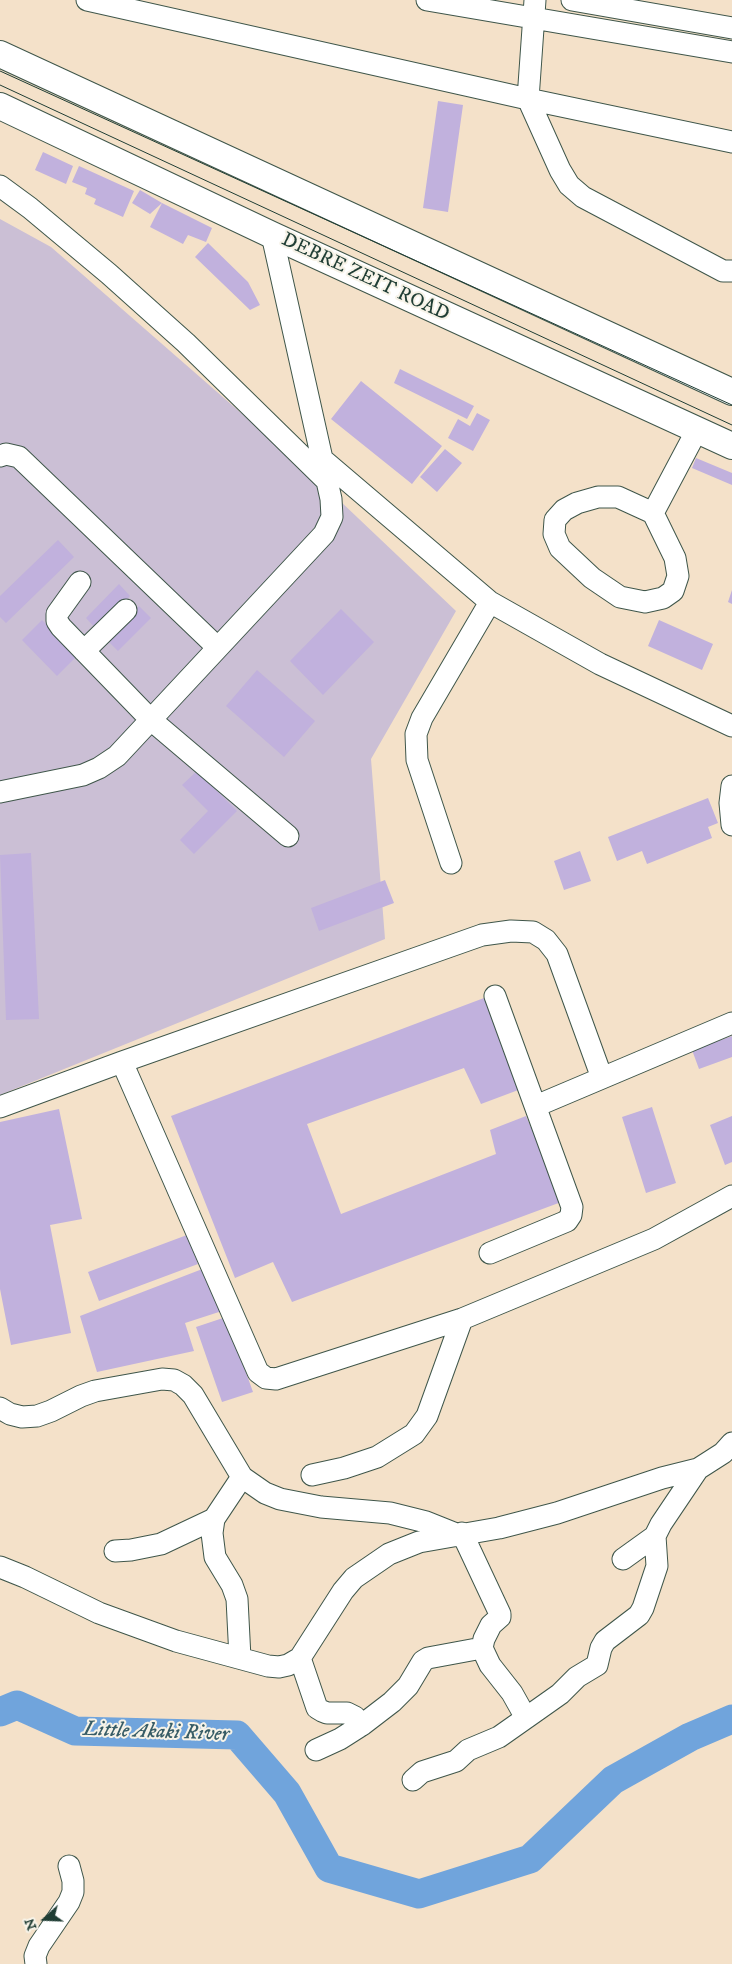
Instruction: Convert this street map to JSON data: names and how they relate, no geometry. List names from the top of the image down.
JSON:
{
  "streets": {
    "main road": ["DEBRE ZEIT ROAD"]
  },
  "water": ["Little Akaki River"],
  "north": "left"
}
